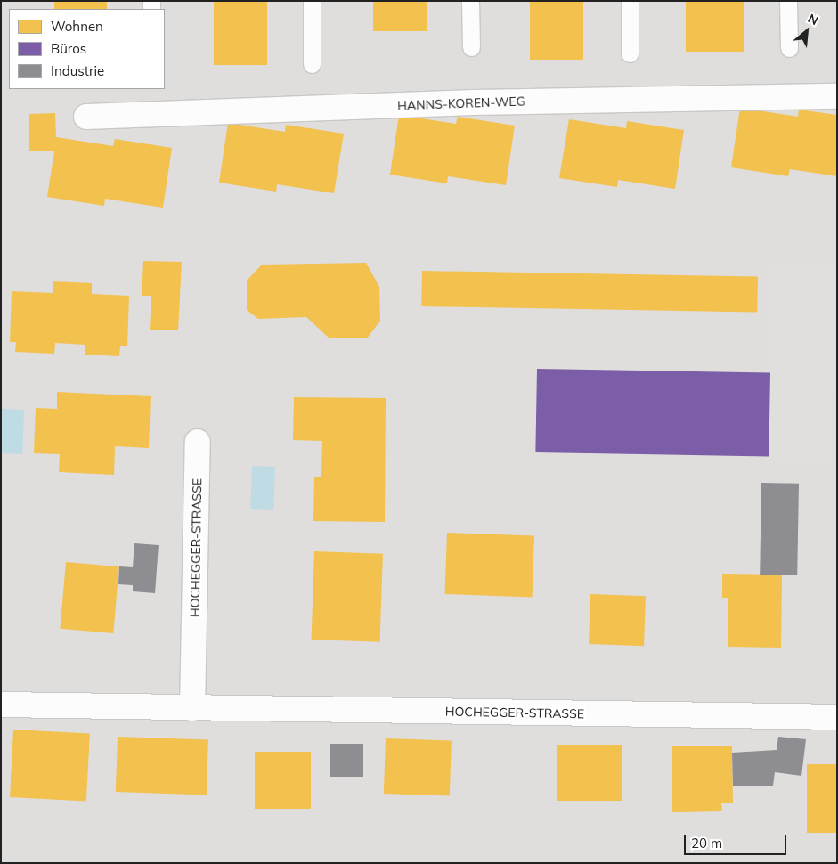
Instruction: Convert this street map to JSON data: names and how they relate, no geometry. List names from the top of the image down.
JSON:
{
  "streets": {
    "street": ["HANNS-KOREN-WEG", "HOCHEGGER-STRASSE"]
  },
  "legend": ["Wohnen", "Büros", "Industrie"],
  "scale_bar": "20 m",
  "north": "top right"
}
